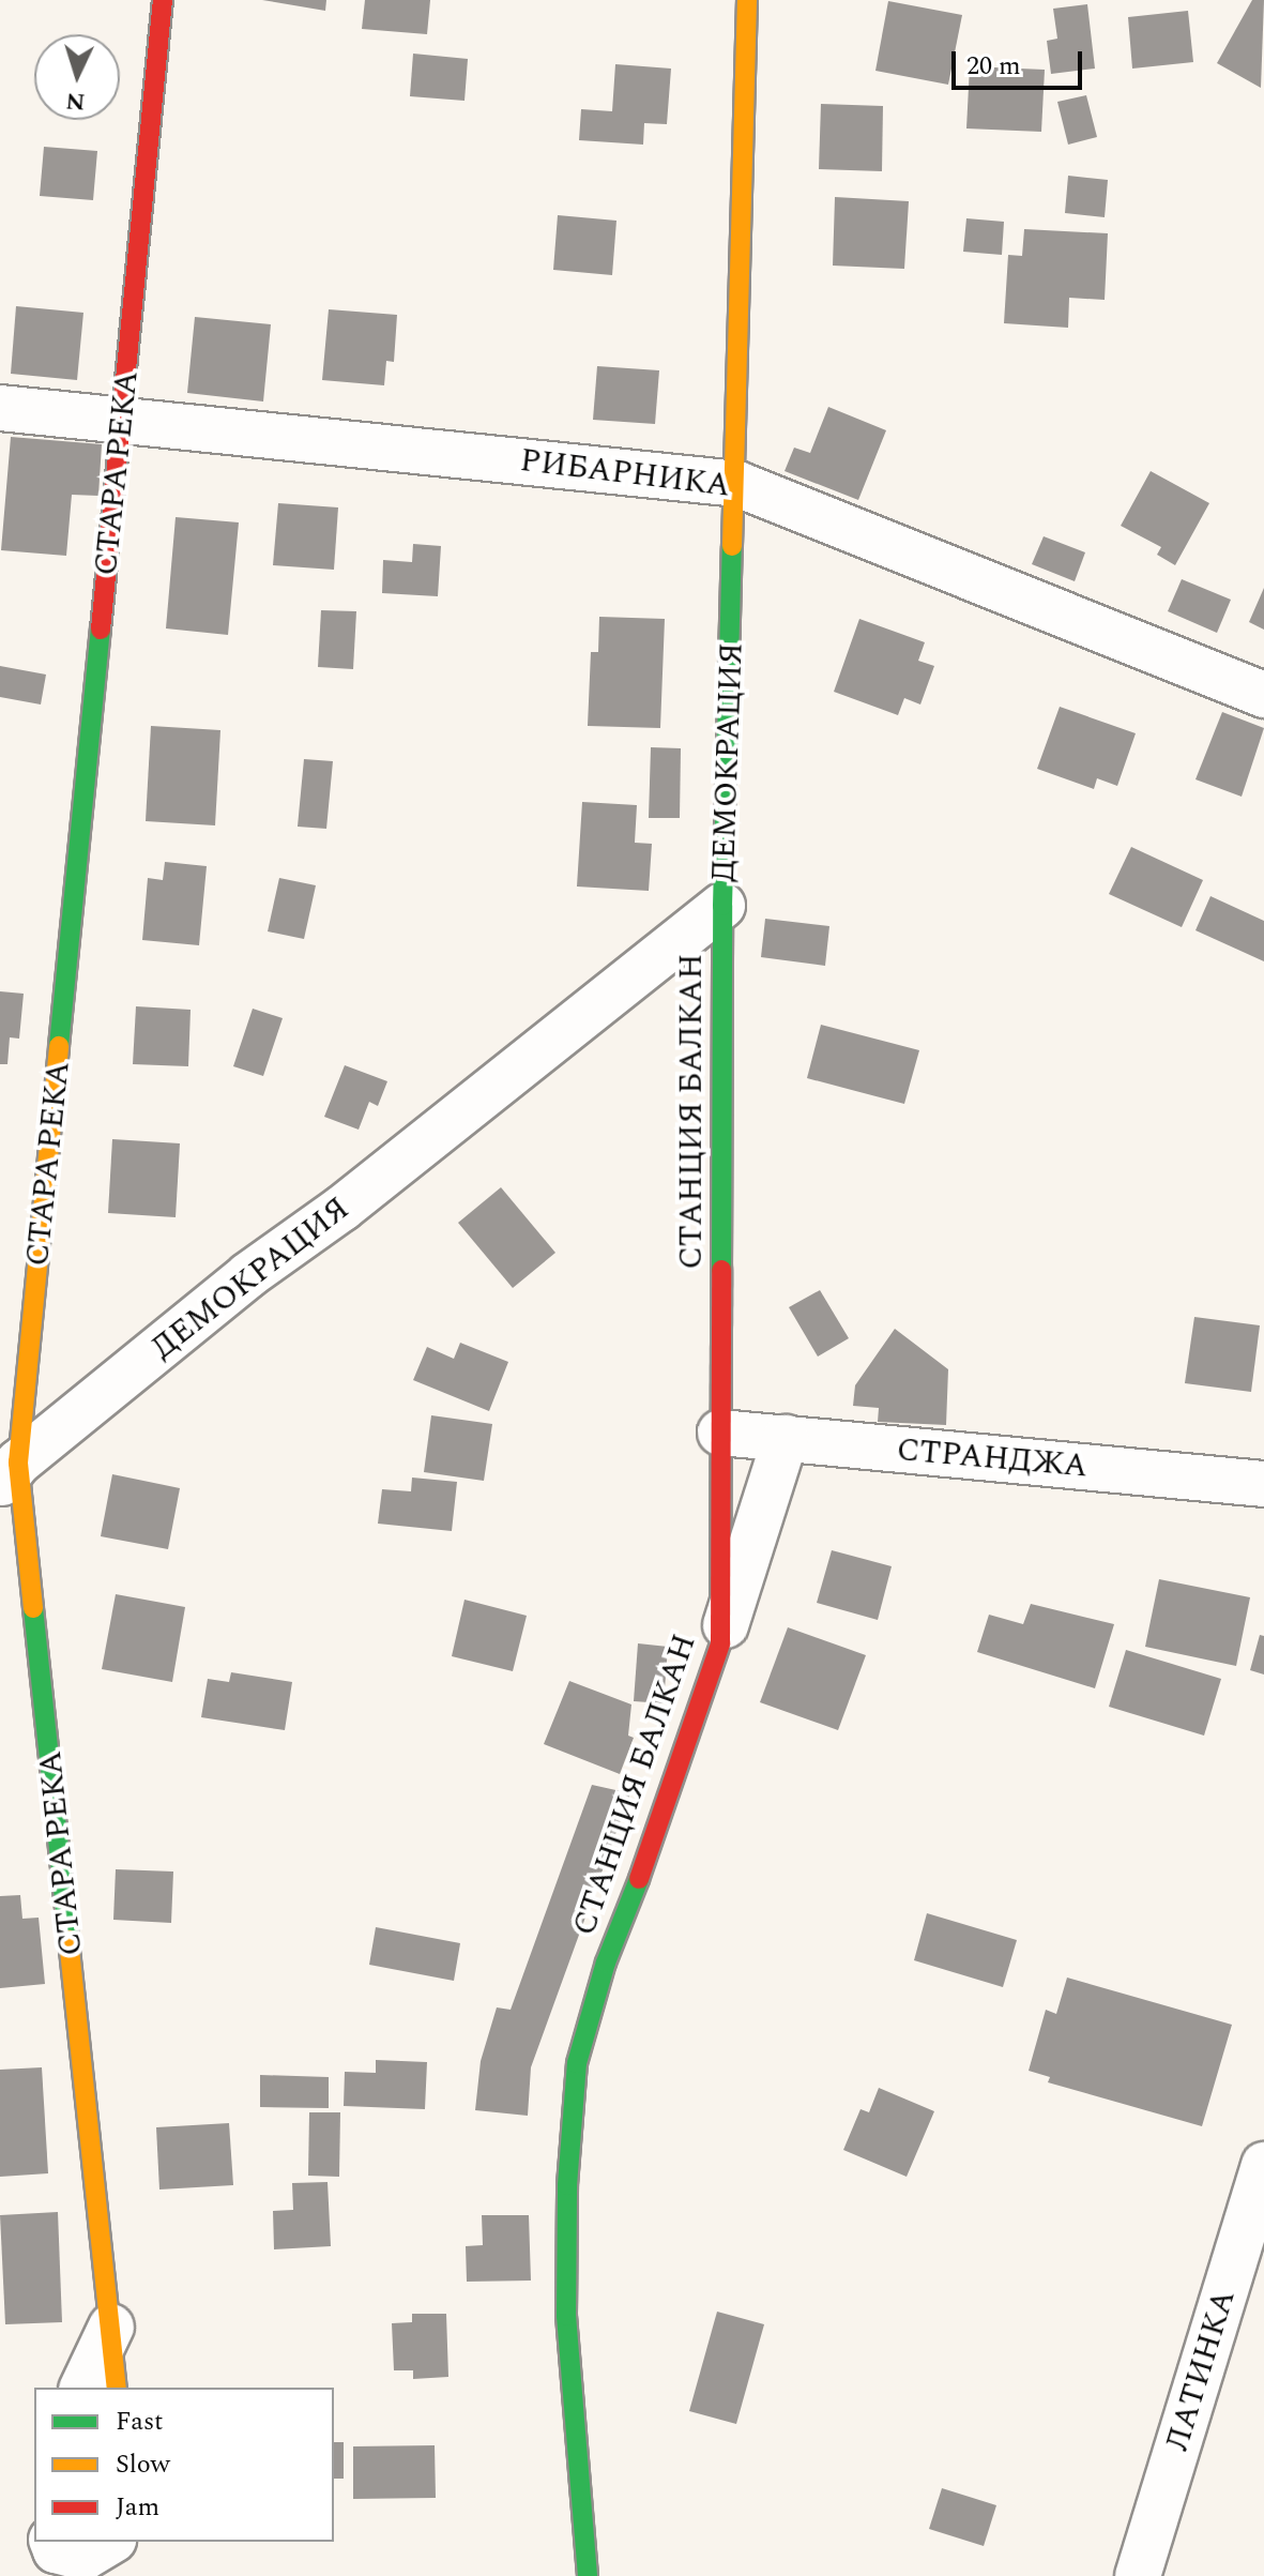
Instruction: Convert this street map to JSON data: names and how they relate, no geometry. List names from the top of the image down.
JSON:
{
  "streets": {
    "street": [
      "СТАРА РЕКА",
      "РИБАРНИКА",
      "ДЕМОКРАЦИЯ",
      "СТАНЦИЯ БАЛКАН",
      "СТРАНДЖА",
      "ЛАТИНКА"
    ]
  },
  "crossings": [
    ["СТАРА РЕКА", "РИБАРНИКА"],
    ["СТАРА РЕКА", "ДЕМОКРАЦИЯ"],
    ["РИБАРНИКА", "ДЕМОКРАЦИЯ"],
    ["ДЕМОКРАЦИЯ", "СТАНЦИЯ БАЛКАН"],
    ["СТАНЦИЯ БАЛКАН", "СТРАНДЖА"]
  ],
  "legend": ["Fast", "Slow", "Jam"],
  "scale_bar": "20 m",
  "north": "bottom"
}
